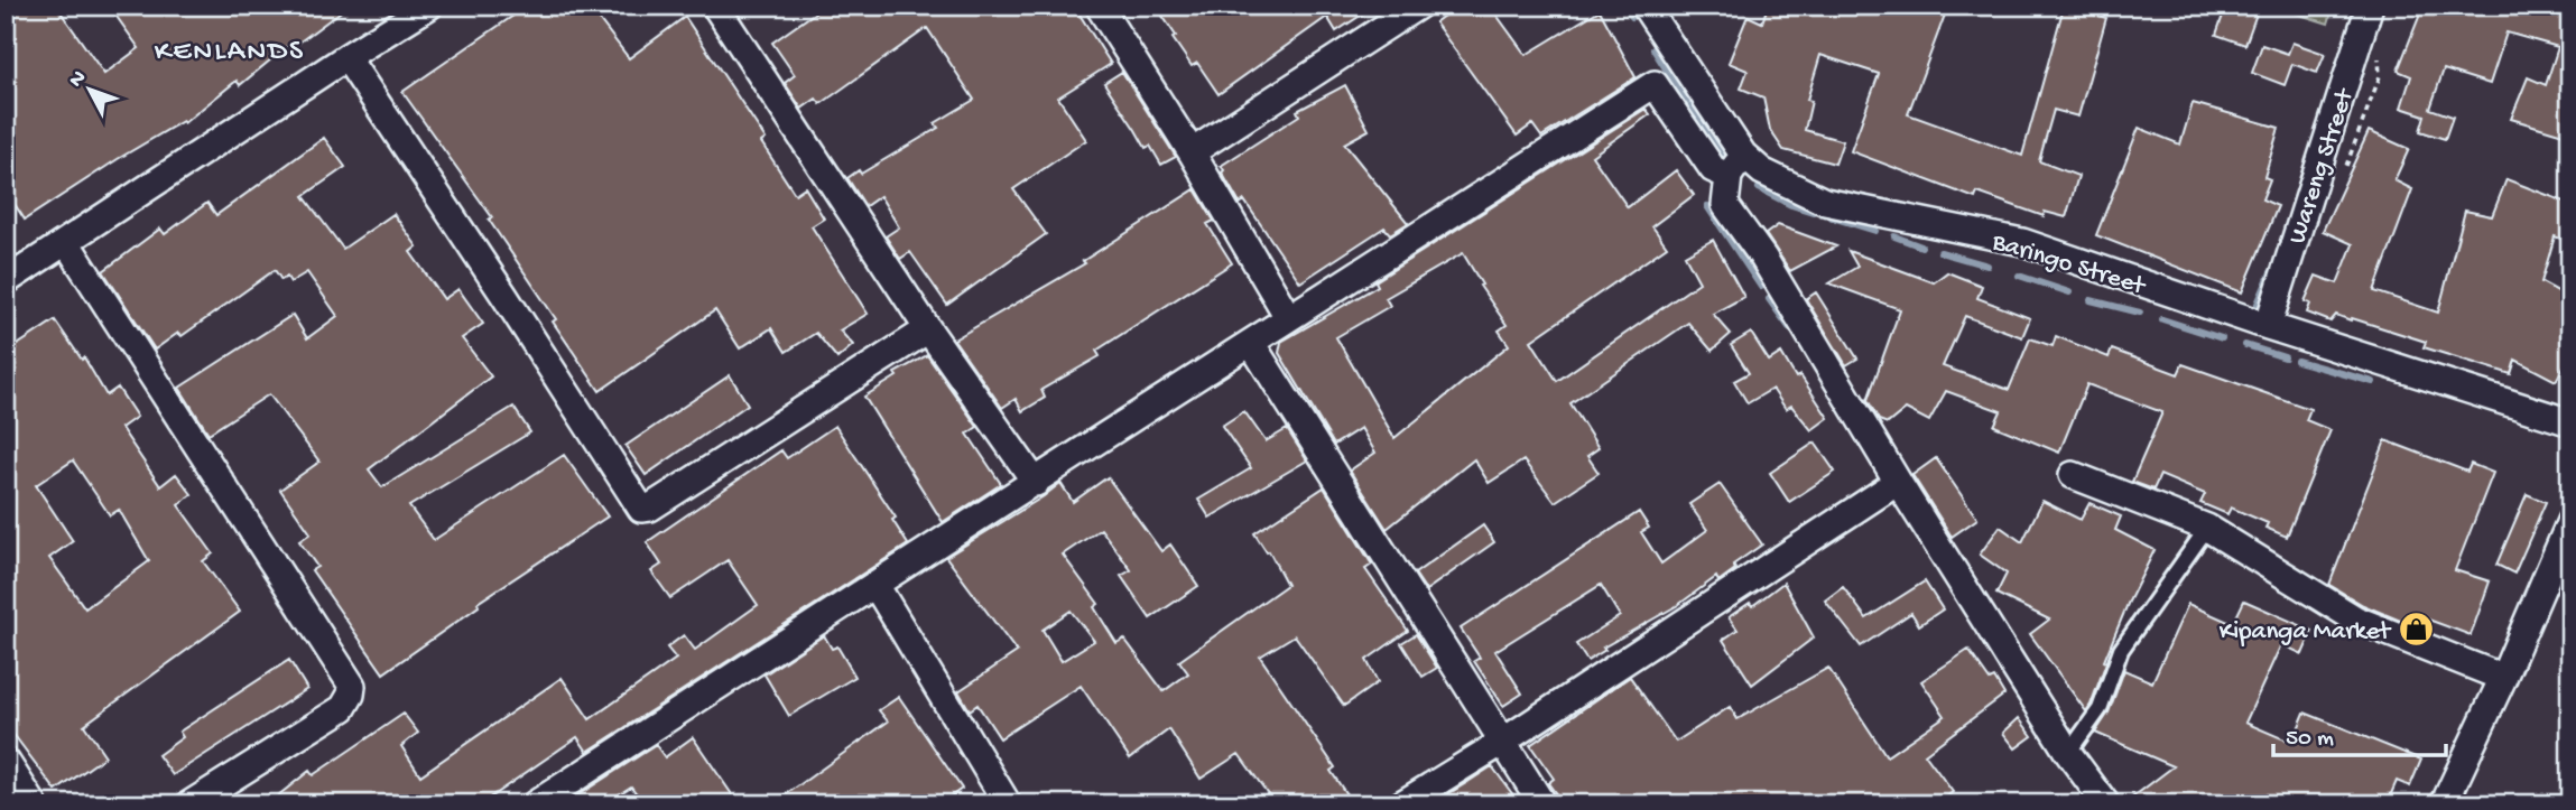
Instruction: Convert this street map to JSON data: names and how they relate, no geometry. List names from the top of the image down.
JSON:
{
  "streets": {
    "street": ["Wareng Street", "Baringo Street"]
  },
  "crossings": [
    ["Wareng Street", "Baringo Street"]
  ],
  "districts": ["KENLANDS"],
  "places": {
    "shop": ["Kipanga Market"]
  },
  "scale_bar": "50 m",
  "north": "top left"
}
